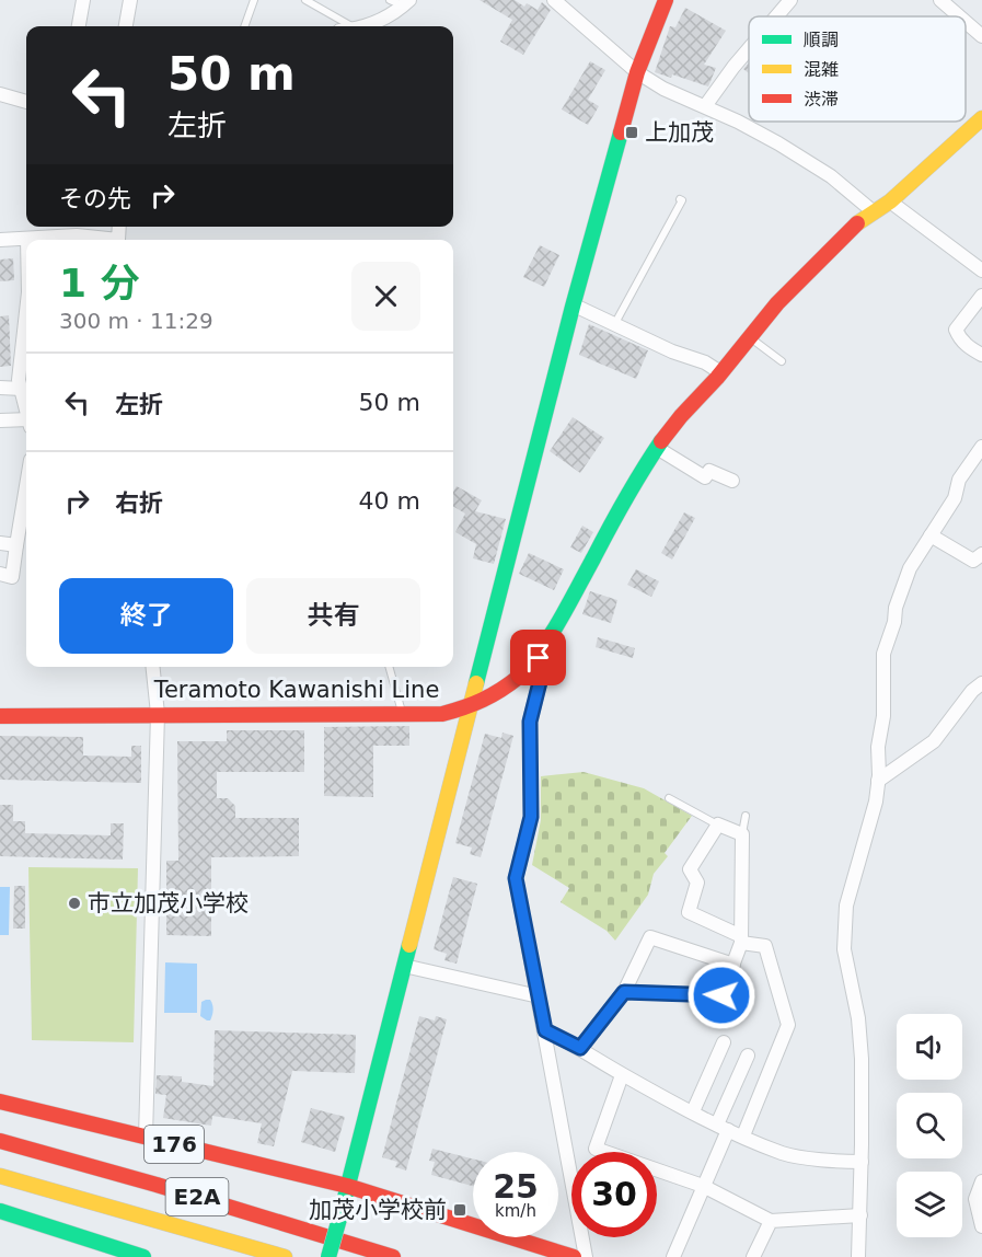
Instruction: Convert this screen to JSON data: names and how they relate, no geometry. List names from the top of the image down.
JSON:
{
  "streets": {
    "main road": ["Teramoto Kawanishi Line", "176", "E2A"]
  },
  "places": {
    "transit": ["上加茂", "加茂小学校前"],
    "other": ["市立加茂小学校"]
  },
  "legend": ["順調", "混雑", "渋滞"],
  "page": {
    "turn": ["50 m", "左折"],
    "then": "その先",
    "heading": ["1 分", "300 m · 11:29"],
    "list": [
      {
        "name": "左折",
        "value": "50 m"
      },
      {
        "name": "右折",
        "value": "40 m"
      }
    ],
    "buttons": ["終了", "共有"],
    "speed": "25 km/h",
    "limit": "30"
  }
}
